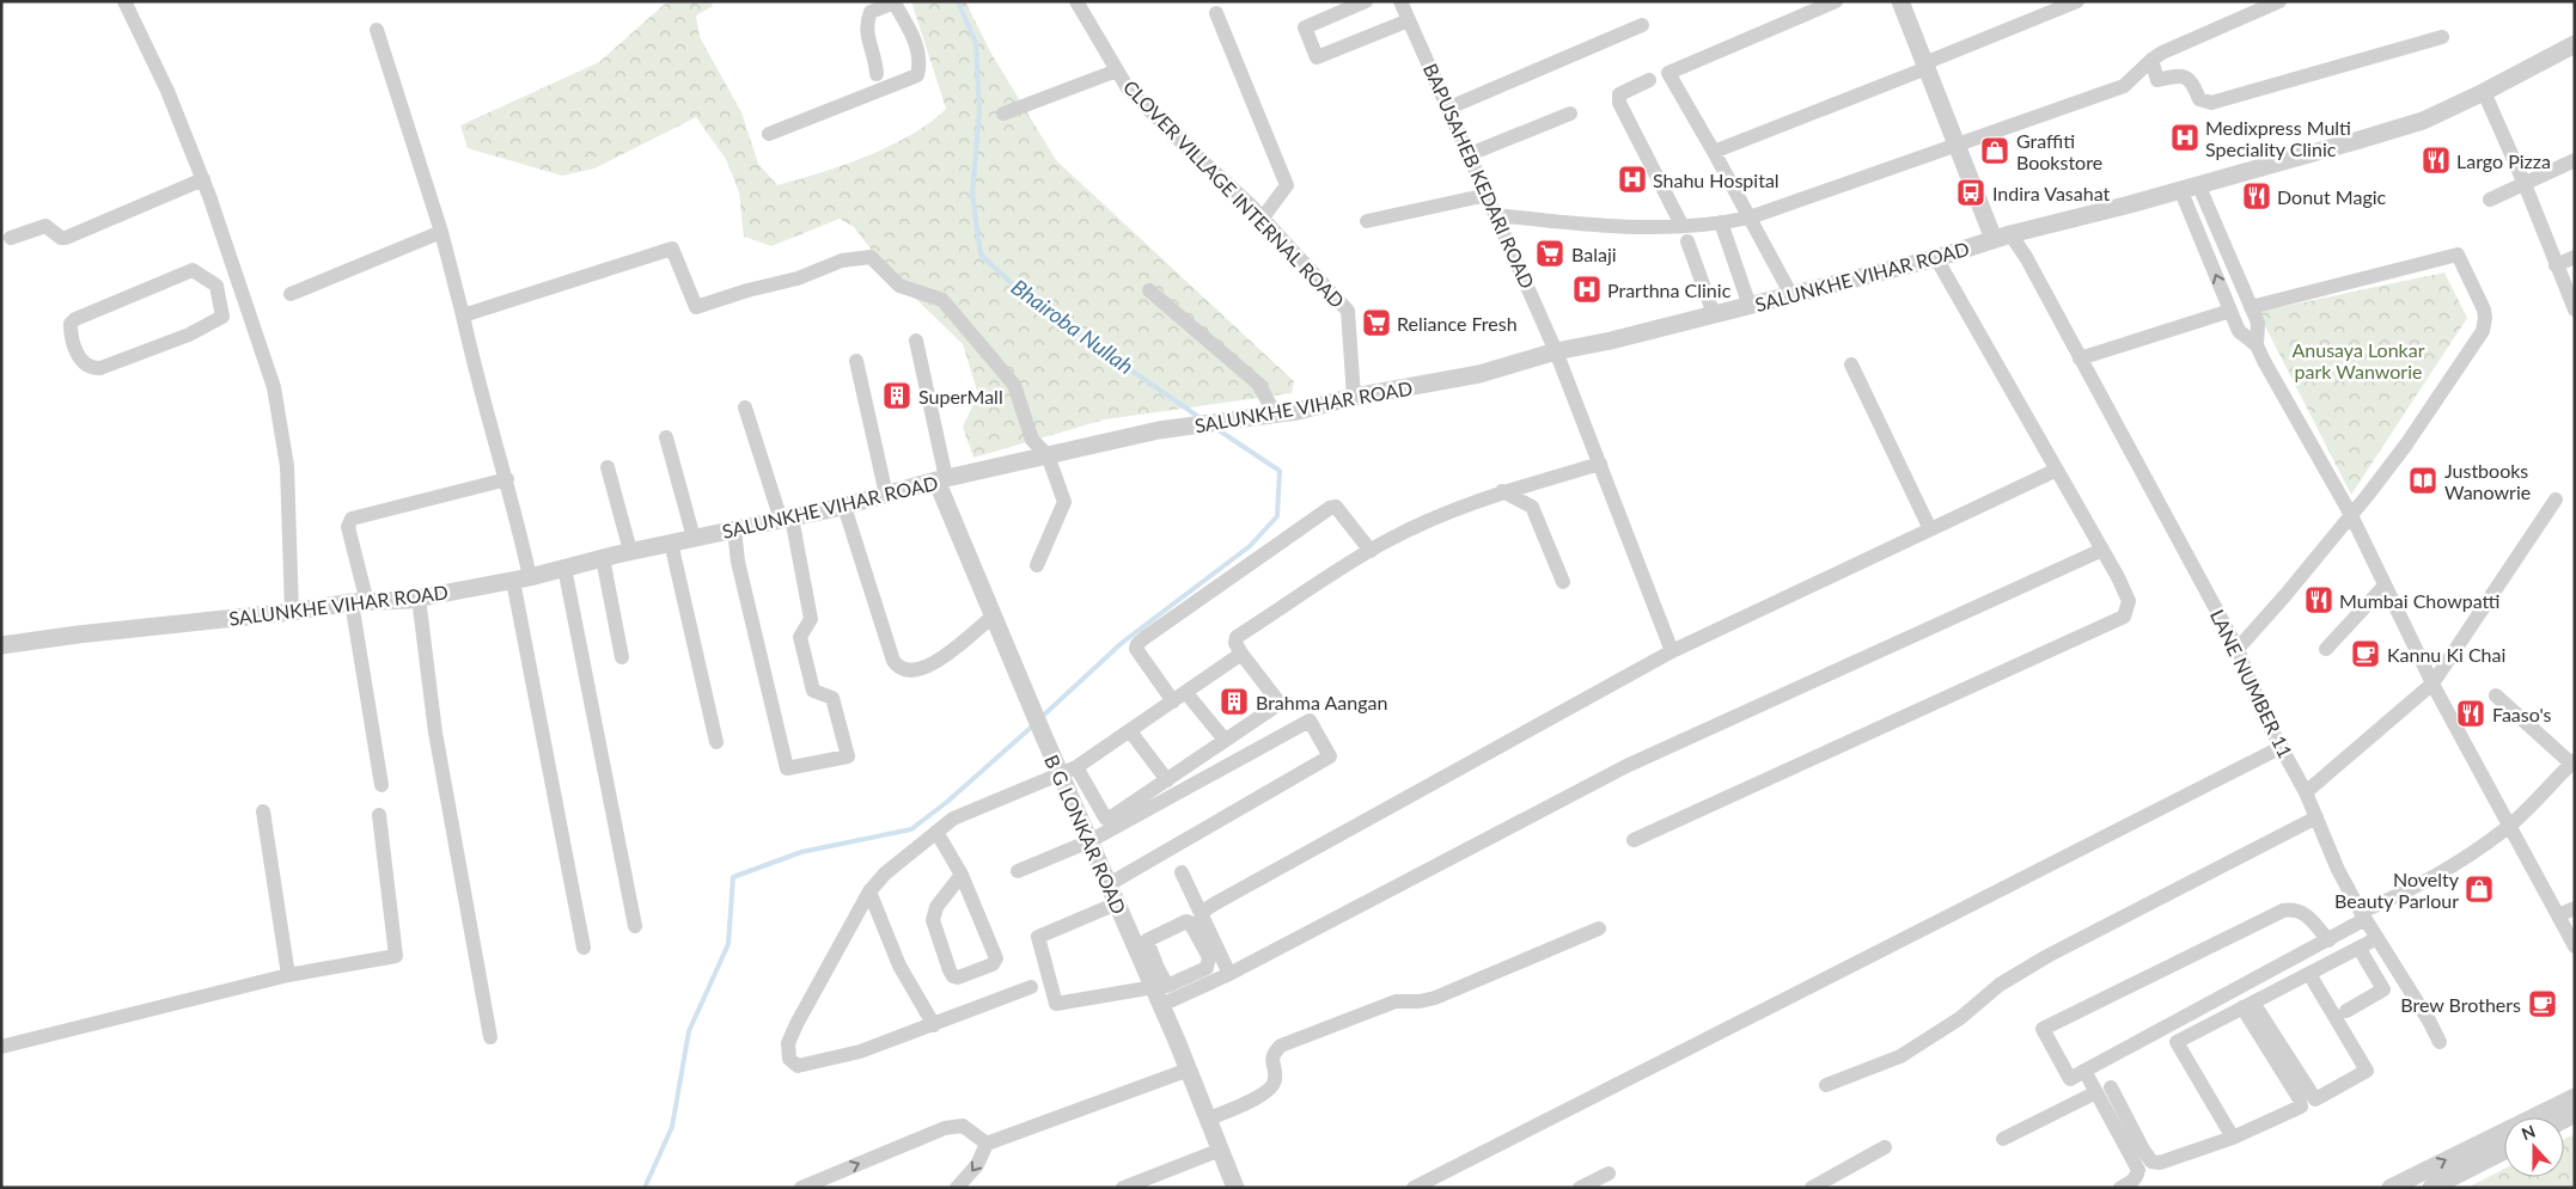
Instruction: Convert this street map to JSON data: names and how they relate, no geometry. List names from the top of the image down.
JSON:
{
  "streets": {
    "street": [
      "BAPUSAHEB KEDARI ROAD",
      "CLOVER VILLAGE INTERNAL ROAD",
      "SALUNKHE VIHAR ROAD",
      "LANE NUMBER 11",
      "B G LONKAR ROAD"
    ]
  },
  "crossings": [
    ["BAPUSAHEB KEDARI ROAD", "SALUNKHE VIHAR ROAD"],
    ["CLOVER VILLAGE INTERNAL ROAD", "SALUNKHE VIHAR ROAD"],
    ["SALUNKHE VIHAR ROAD", "LANE NUMBER 11"],
    ["SALUNKHE VIHAR ROAD", "B G LONKAR ROAD"]
  ],
  "water": ["Bhairoba Nullah"],
  "parks": ["Anusaya Lonkar park Wanworie"],
  "places": {
    "hospital": ["Medixpress Multi Speciality Clinic", "Shahu Hospital", "Prarthna Clinic"],
    "shop": ["Graffiti Bookstore", "Novelty Beauty Parlour"],
    "restaurant": [
      "Largo Pizza",
      "Donut Magic",
      "Mumbai Chowpatti",
      "Faaso's"
    ],
    "bus stop": ["Indira Vasahat"],
    "supermarket": ["Balaji", "Reliance Fresh"],
    "building": ["SuperMall", "Brahma Aangan"],
    "library": ["Justbooks Wanowrie"],
    "cafe": ["Kannu Ki Chai", "Brew Brothers"]
  },
  "north": "top"
}
